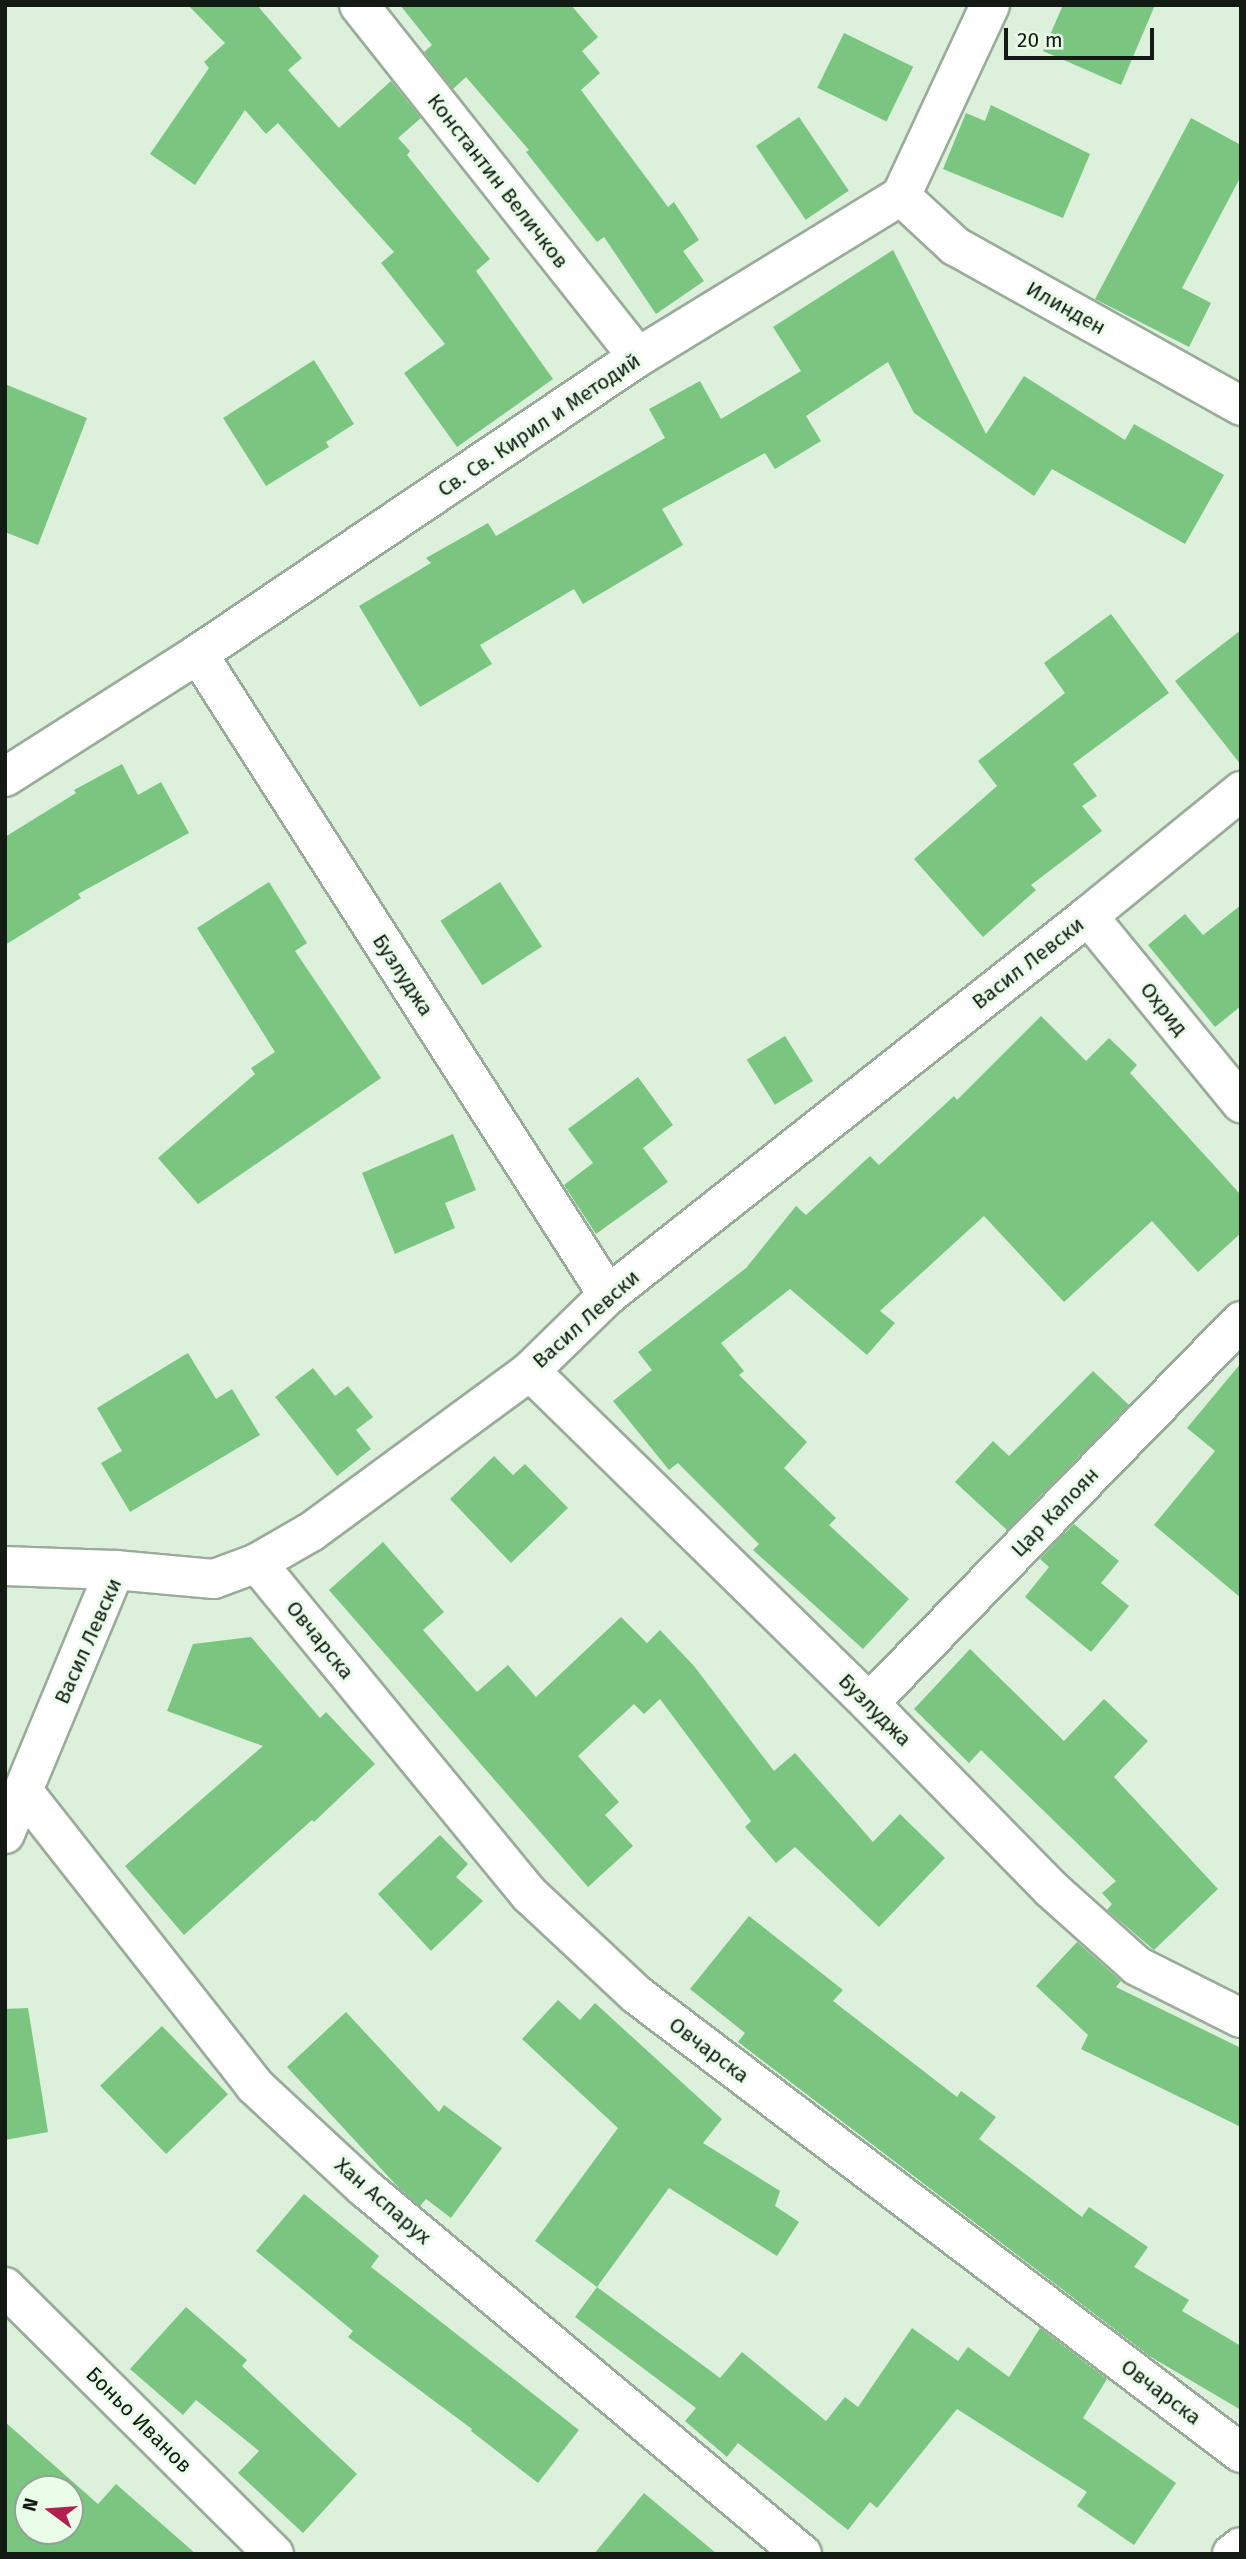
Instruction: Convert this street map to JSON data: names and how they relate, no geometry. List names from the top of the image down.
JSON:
{
  "streets": {
    "street": [
      "Константин Величков",
      "Илинден",
      "Св. Св. Кирил и Методий",
      "Васил Левски",
      "Бузлуджа",
      "Охрид",
      "Цар Калоян",
      "Овчарска",
      "Хан Аспарух",
      "Боньо Иванов"
    ]
  },
  "crossings": [
    ["Константин Величков", "Св. Св. Кирил и Методий"],
    ["Илинден", "Св. Св. Кирил и Методий"],
    ["Св. Св. Кирил и Методий", "Бузлуджа"],
    ["Васил Левски", "Бузлуджа"],
    ["Васил Левски", "Охрид"],
    ["Васил Левски", "Овчарска"],
    ["Васил Левски", "Хан Аспарух"],
    ["Бузлуджа", "Цар Калоян"]
  ],
  "scale_bar": "20 m",
  "north": "left"
}
